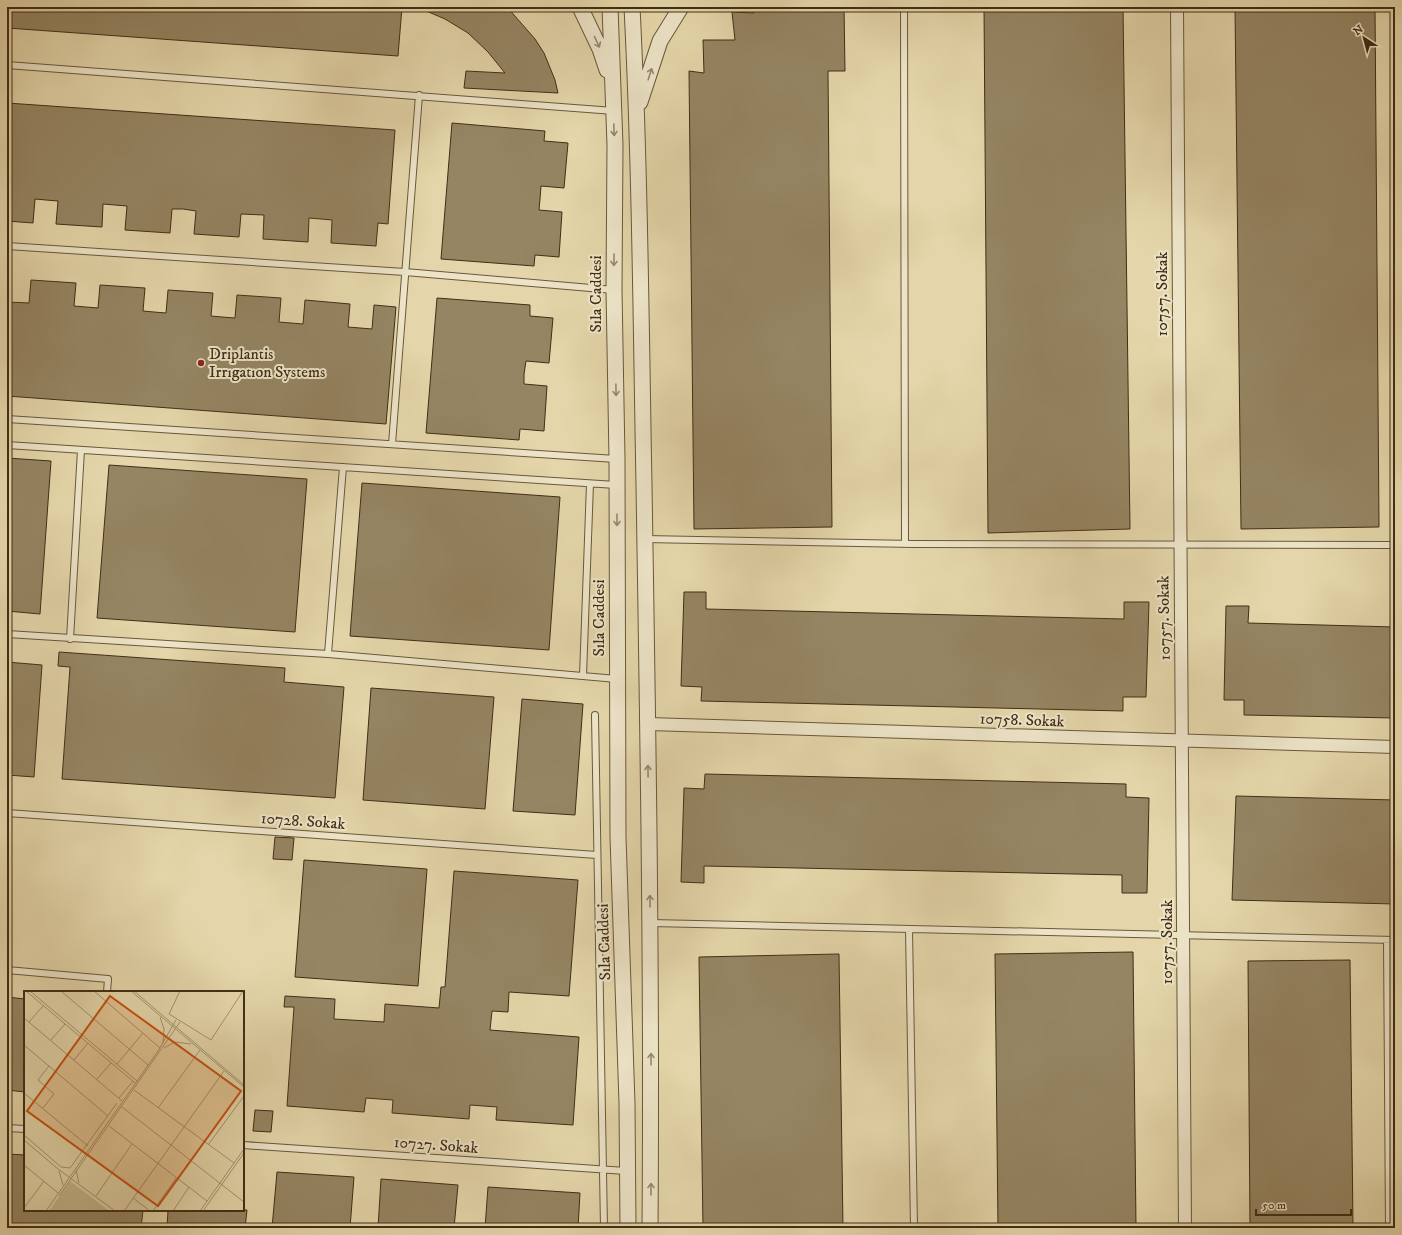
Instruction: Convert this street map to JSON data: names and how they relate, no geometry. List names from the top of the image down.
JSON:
{
  "streets": {
    "street": ["Sıla Caddesi", "10757. Sokak", "10758. Sokak"],
    "lane": ["10728. Sokak", "10727. Sokak"]
  },
  "crossings": [
    ["Sıla Caddesi", "10727. Sokak"],
    ["10757. Sokak", "10758. Sokak"]
  ],
  "places": ["Driplantis Irrıgatıon Systems"],
  "scale_bar": "50 m",
  "north": "top left"
}
